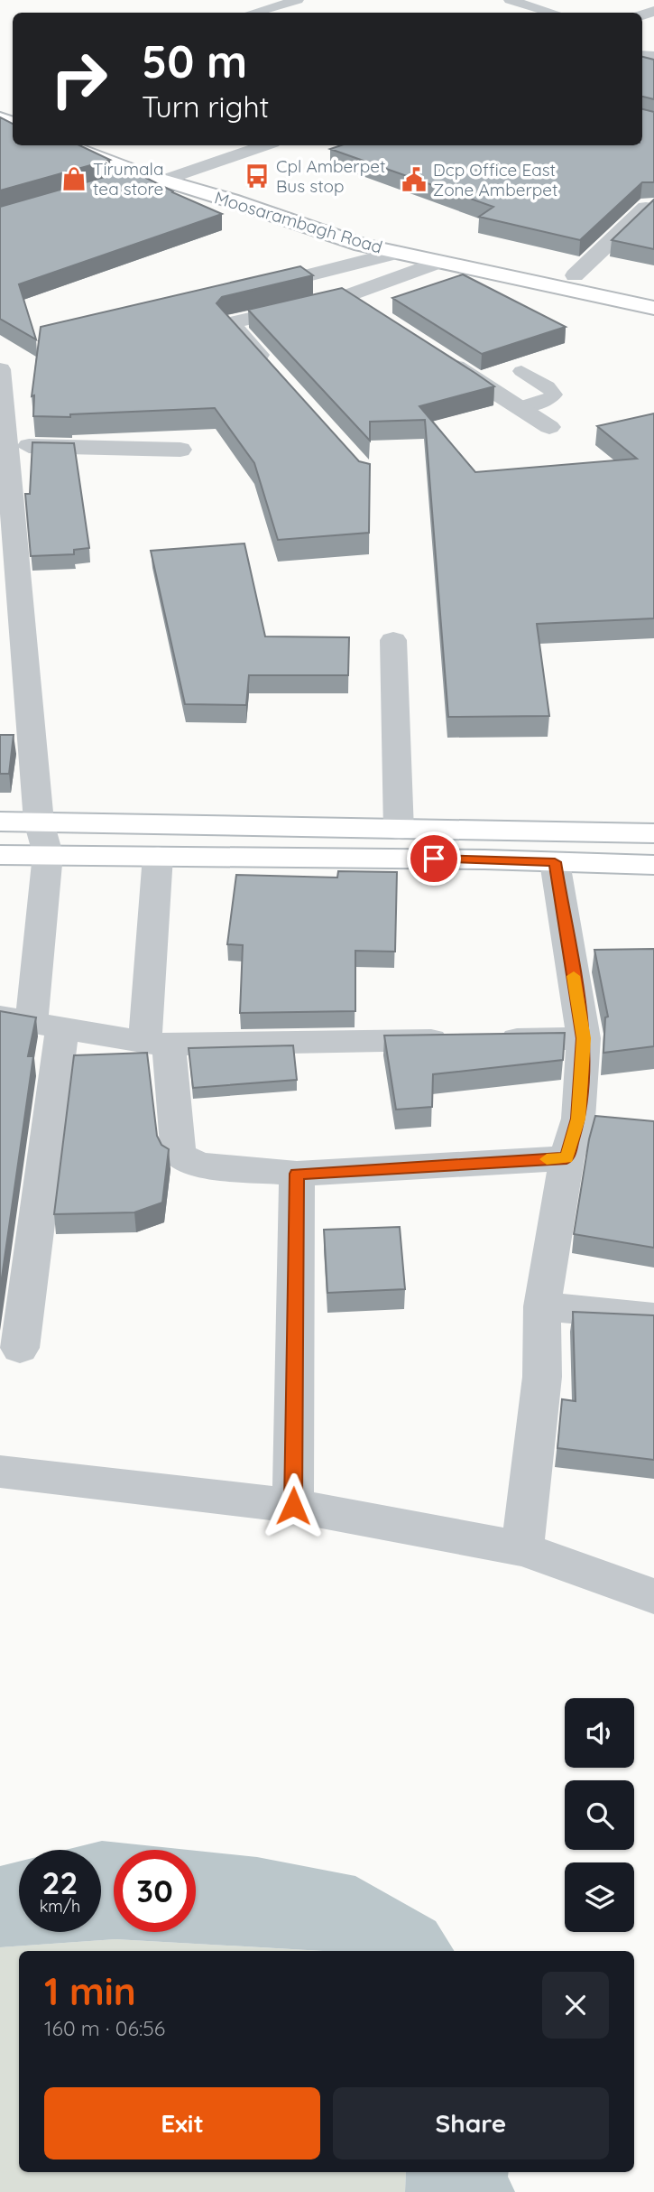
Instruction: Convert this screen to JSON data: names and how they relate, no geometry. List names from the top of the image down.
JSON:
{
  "streets": {
    "main road": ["Moosarambagh Road"]
  },
  "places": {
    "bus stop": ["Cpl Amberpet Bus stop"],
    "shop": ["Tirumala tea store"],
    "public building": ["Dcp Office East Zone Amberpet"]
  },
  "page": {
    "turn": ["50 m", "Turn right"],
    "speed": "22 km/h",
    "limit": "30",
    "heading": ["1 min", "160 m · 06:56"],
    "buttons": ["Exit", "Share"]
  }
}
